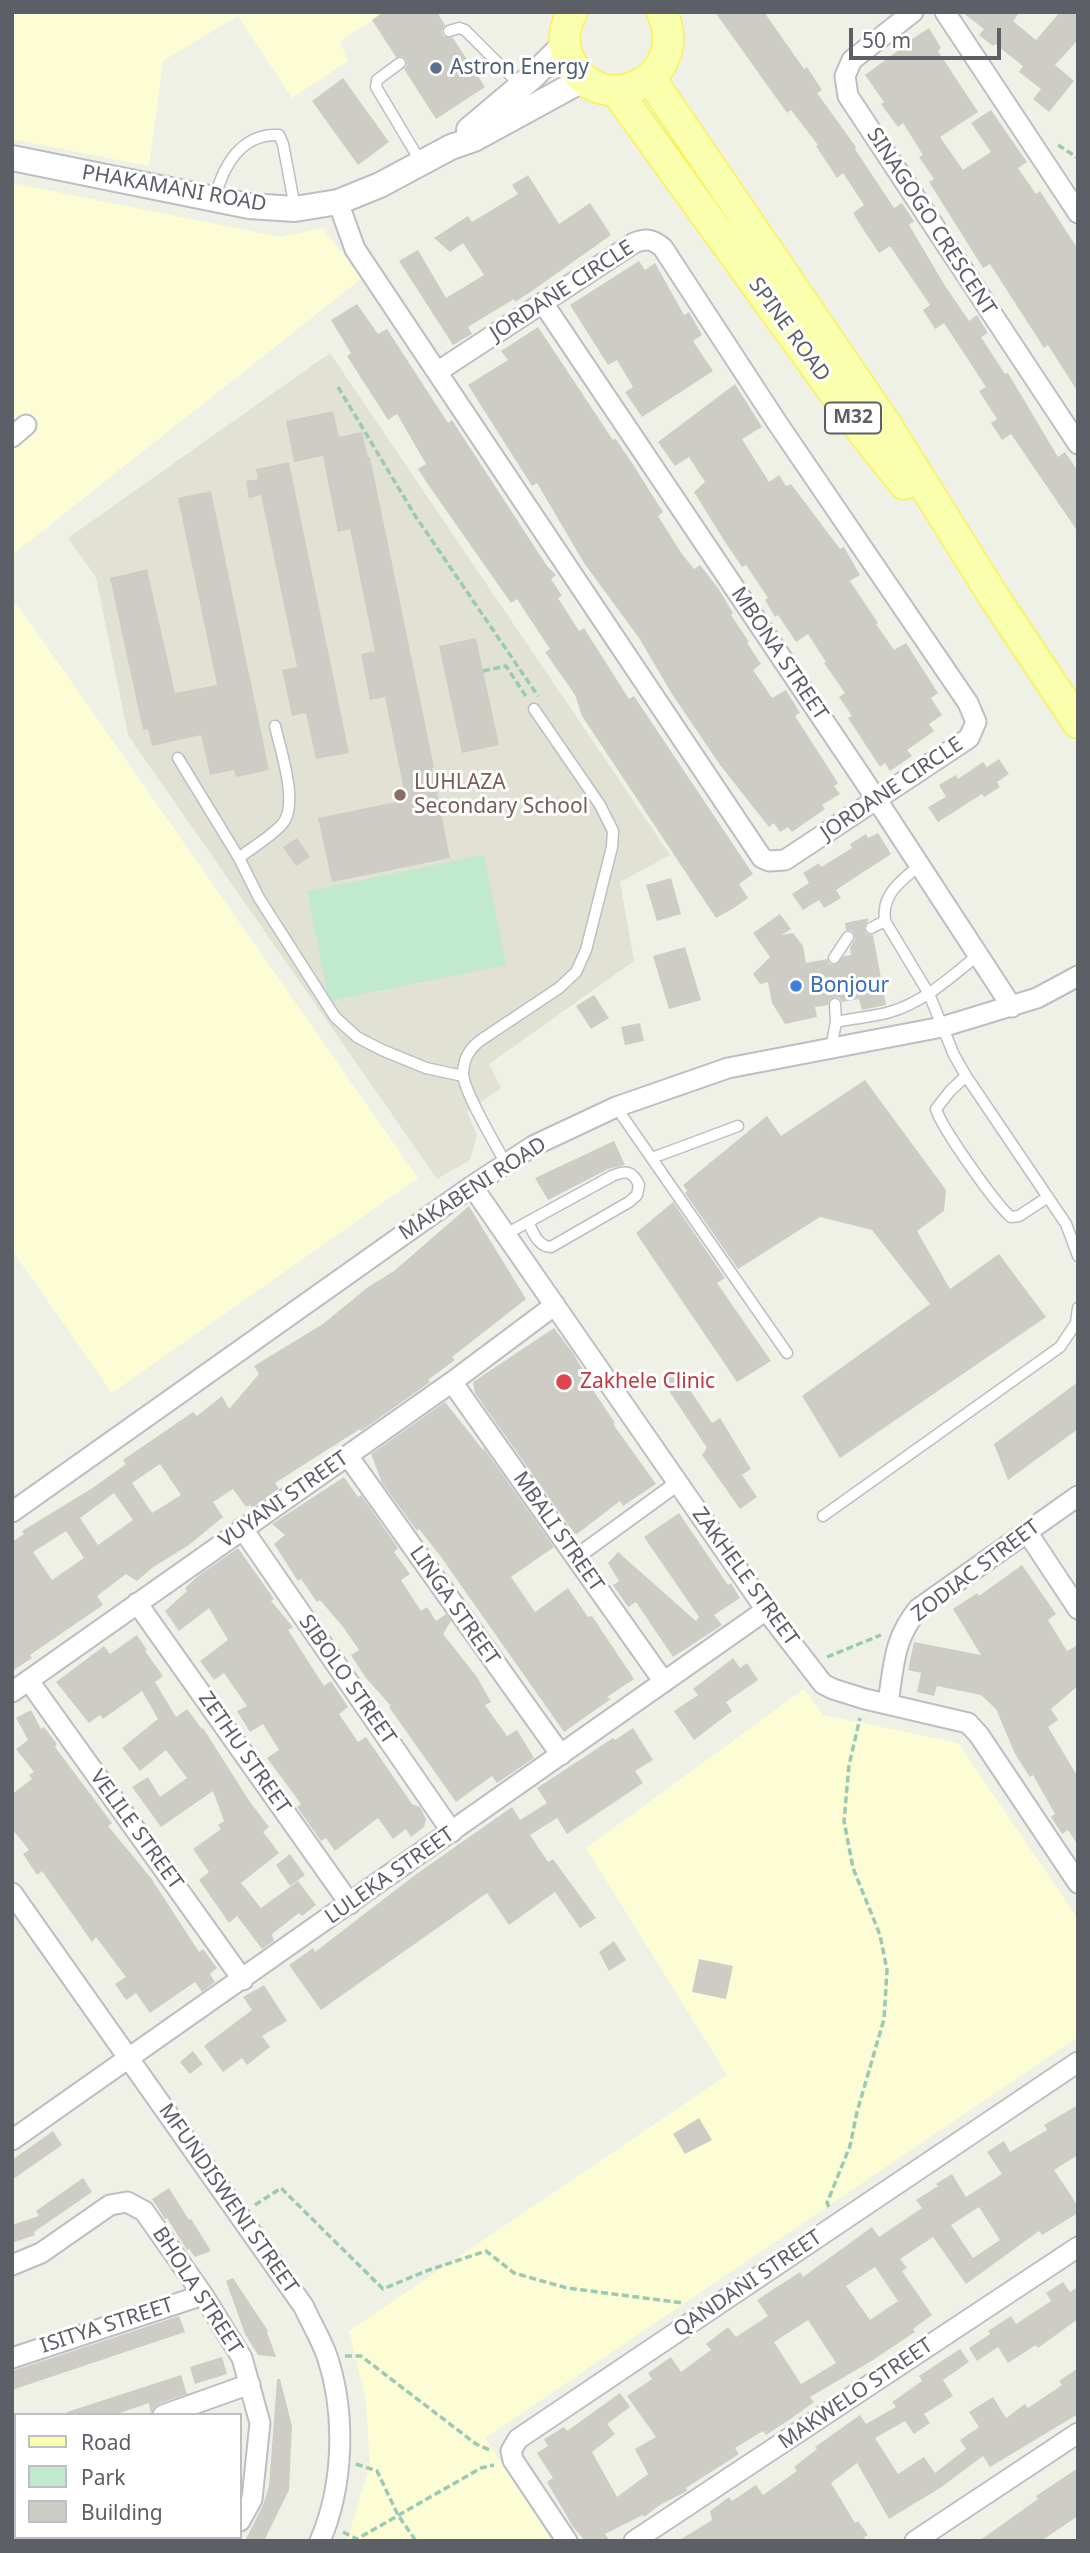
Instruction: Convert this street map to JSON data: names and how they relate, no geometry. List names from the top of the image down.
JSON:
{
  "streets": {
    "main road": ["SPINE ROAD", "M32"],
    "street": [
      "PHAKAMANI ROAD",
      "SINAGOGO CRESCENT",
      "JORDANE CIRCLE",
      "MBONA STREET",
      "MAKABENI ROAD",
      "VUYANI STREET",
      "MBALI STREET",
      "ZODIAC STREET",
      "ZAKHELE STREET",
      "LINGA STREET",
      "SIBOLO STREET",
      "ZETHU STREET",
      "VELILE STREET",
      "LULEKA STREET",
      "MFUNDISWENI STREET",
      "QANDANI STREET",
      "BHOLA STREET",
      "ISITYA STREET",
      "MAKWELO STREET"
    ]
  },
  "crossings": [
    ["PHAKAMANI ROAD", "JORDANE CIRCLE"],
    ["JORDANE CIRCLE", "MBONA STREET"],
    ["MBONA STREET", "MAKABENI ROAD"],
    ["MAKABENI ROAD", "ZAKHELE STREET"],
    ["VUYANI STREET", "MBALI STREET"],
    ["VUYANI STREET", "ZAKHELE STREET"],
    ["VUYANI STREET", "LINGA STREET"],
    ["VUYANI STREET", "SIBOLO STREET"],
    ["VUYANI STREET", "ZETHU STREET"],
    ["VUYANI STREET", "VELILE STREET"],
    ["MBALI STREET", "LULEKA STREET"],
    ["ZODIAC STREET", "ZAKHELE STREET"],
    ["ZAKHELE STREET", "LULEKA STREET"],
    ["LINGA STREET", "LULEKA STREET"],
    ["SIBOLO STREET", "LULEKA STREET"],
    ["ZETHU STREET", "LULEKA STREET"],
    ["VELILE STREET", "LULEKA STREET"],
    ["LULEKA STREET", "MFUNDISWENI STREET"],
    ["BHOLA STREET", "ISITYA STREET"]
  ],
  "places": [
    "Astron Energy",
    "LUHLAZA Secondary School",
    "Bonjour",
    "Zakhele Clinic"
  ],
  "legend": ["Road", "Park", "Building"],
  "scale_bar": "50 m"
}
